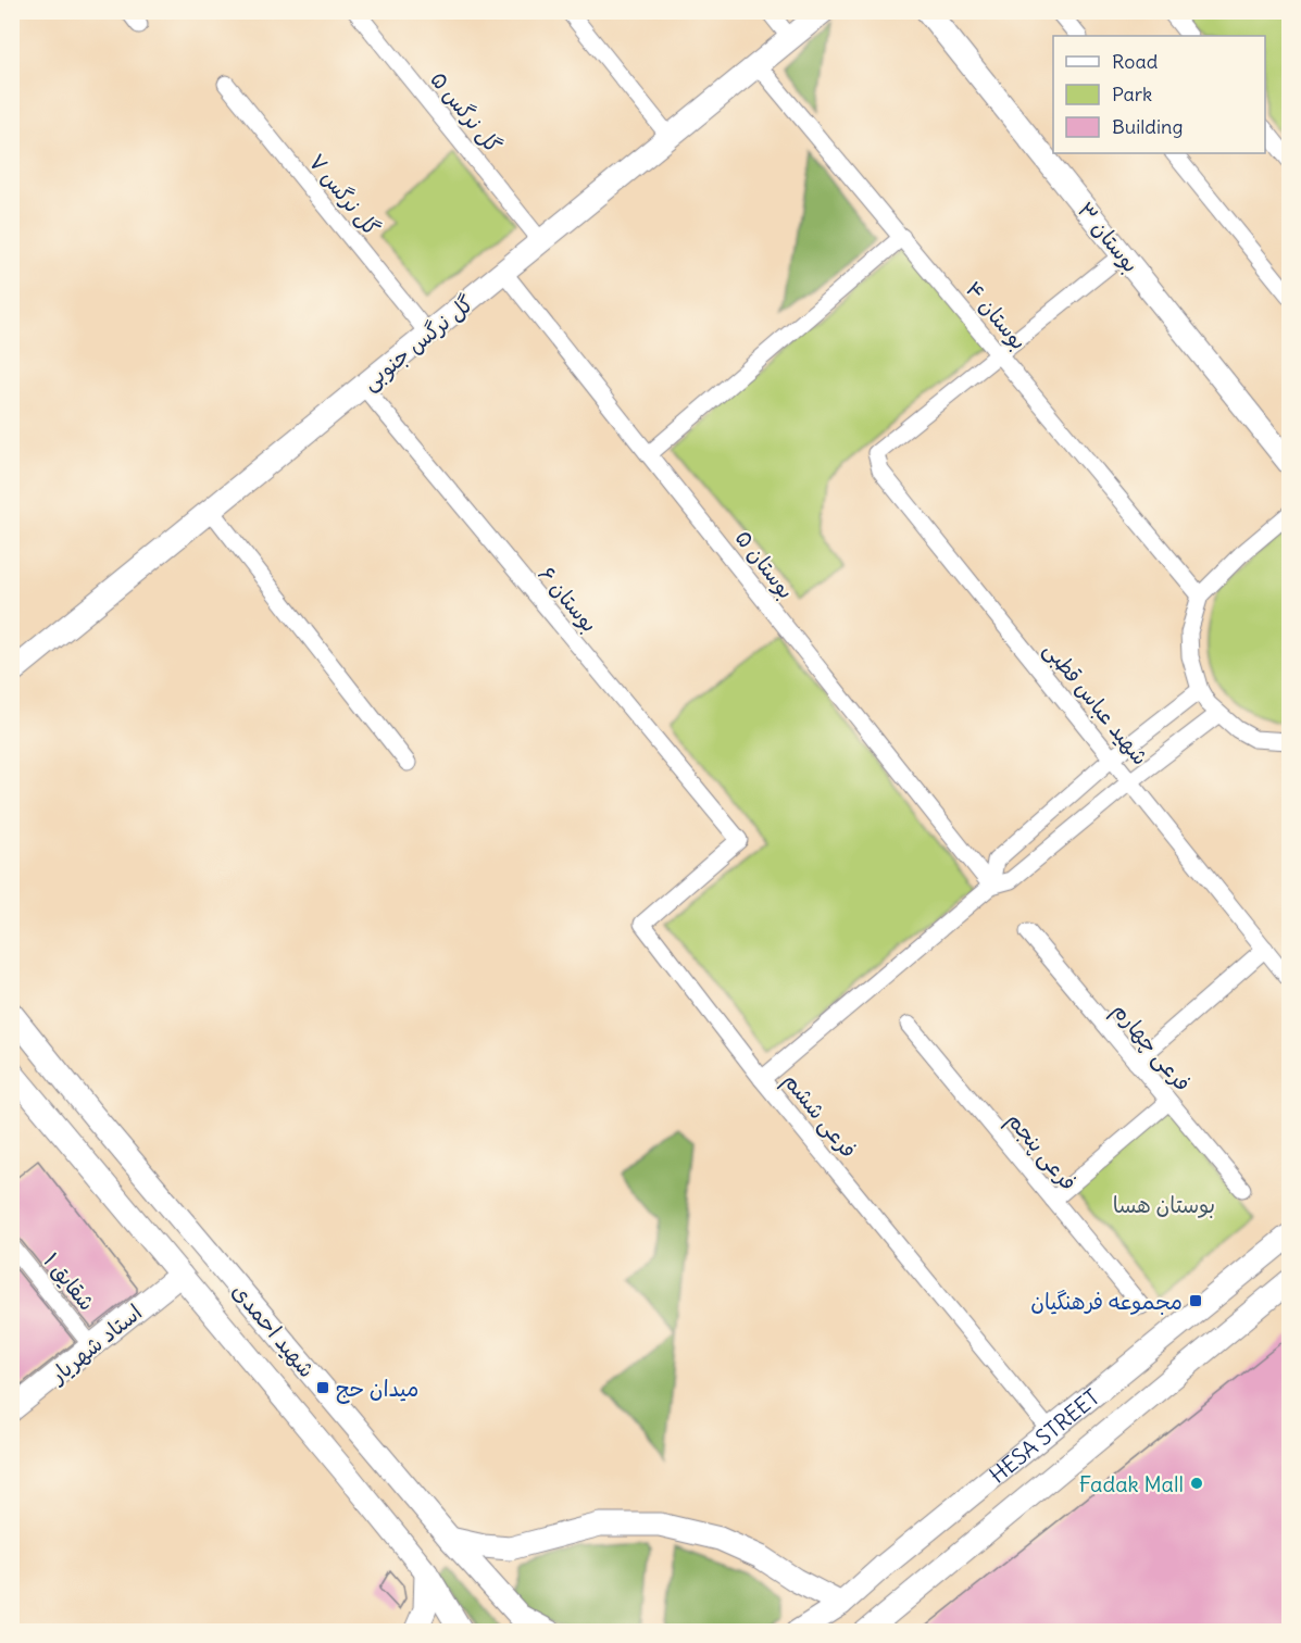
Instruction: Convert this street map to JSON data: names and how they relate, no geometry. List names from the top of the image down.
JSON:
{
  "streets": {
    "main road": [
      "بوستان ۳",
      "گل نرگس جنوبی",
      "شهید احمدی",
      "استاد شهریار",
      "HESA STREET"
    ],
    "street": [
      "گل نرگس ۵",
      "گل نرگس ۷",
      "بوستان ۴",
      "بوستان ۵",
      "بوستان ۶",
      "شهید عباس قطبی",
      "فرعی چهارم",
      "فرعی ششم",
      "فرعی پنجم",
      "شقایق ۱"
    ]
  },
  "crossings": [
    ["گل نرگس ۵", "گل نرگس جنوبی"],
    ["گل نرگس ۷", "گل نرگس جنوبی"],
    ["بوستان ۴", "گل نرگس جنوبی"],
    ["بوستان ۴", "شهید عباس قطبی"],
    ["گل نرگس جنوبی", "بوستان ۵"],
    ["گل نرگس جنوبی", "بوستان ۶"],
    ["بوستان ۶", "فرعی ششم"],
    ["فرعی ششم", "HESA STREET"],
    ["شقایق ۱", "استاد شهریار"],
    ["شهید احمدی", "استاد شهریار"]
  ],
  "parks": ["بوستان هسا"],
  "places": {
    "transit": ["مجموعه فرهنگیان", "میدان حج"],
    "other": ["Fadak Mall"]
  },
  "legend": ["Road", "Park", "Building"]
}
